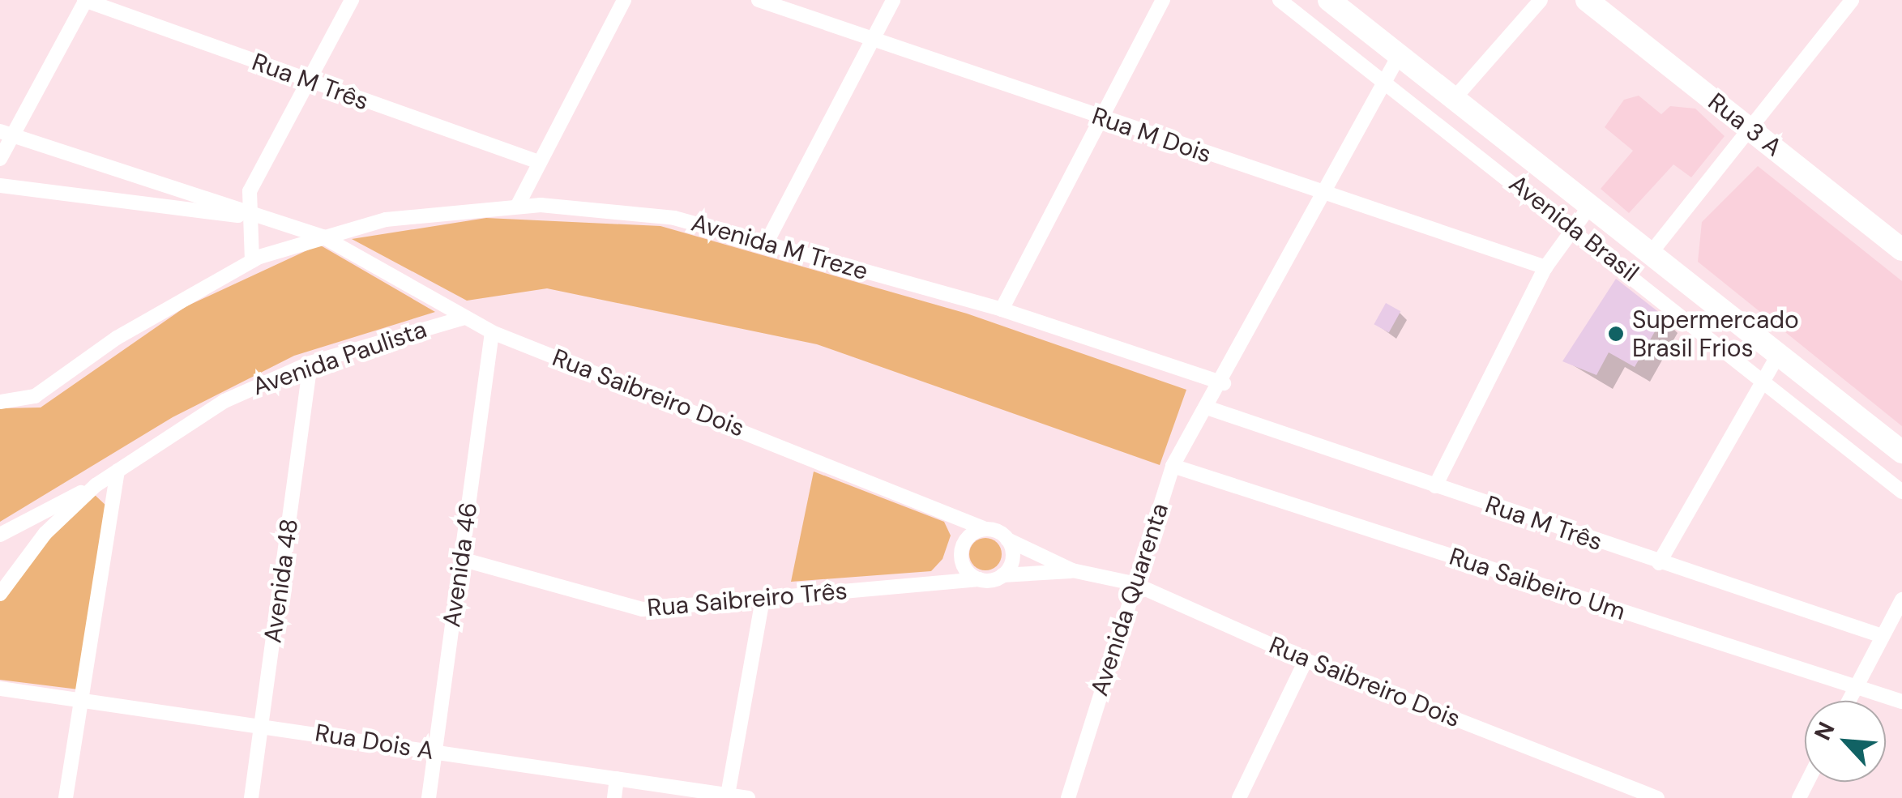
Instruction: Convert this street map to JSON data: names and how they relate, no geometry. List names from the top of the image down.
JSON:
{
  "streets": {
    "main road": ["Rua 3 A", "Avenida Brasil"],
    "street": [
      "Rua M Três",
      "Rua M Dois",
      "Avenida M Treze",
      "Avenida Paulista",
      "Rua Saibreiro Dois",
      "Avenida 46",
      "Avenida 48",
      "Rua Saibeiro Um",
      "Rua Saibreiro Três",
      "Avenida Quarenta",
      "Rua Dois A"
    ]
  },
  "crossings": [
    ["Rua M Três", "Avenida Quarenta"],
    ["Rua M Dois", "Avenida Quarenta"],
    ["Avenida Brasil", "Avenida Quarenta"],
    ["Avenida M Treze", "Rua Saibreiro Dois"],
    ["Avenida M Treze", "Avenida Quarenta"],
    ["Avenida Paulista", "Rua Saibreiro Dois"],
    ["Avenida Paulista", "Avenida 48"],
    ["Rua Saibreiro Dois", "Avenida 46"],
    ["Rua Saibreiro Dois", "Rua Saibreiro Três"],
    ["Rua Saibreiro Dois", "Avenida Quarenta"],
    ["Avenida 46", "Rua Saibreiro Três"],
    ["Avenida 46", "Rua Dois A"],
    ["Avenida 48", "Rua Dois A"],
    ["Rua Saibeiro Um", "Avenida Quarenta"]
  ],
  "places": ["Supermercado Brasil Frios"],
  "north": "top left"
}
